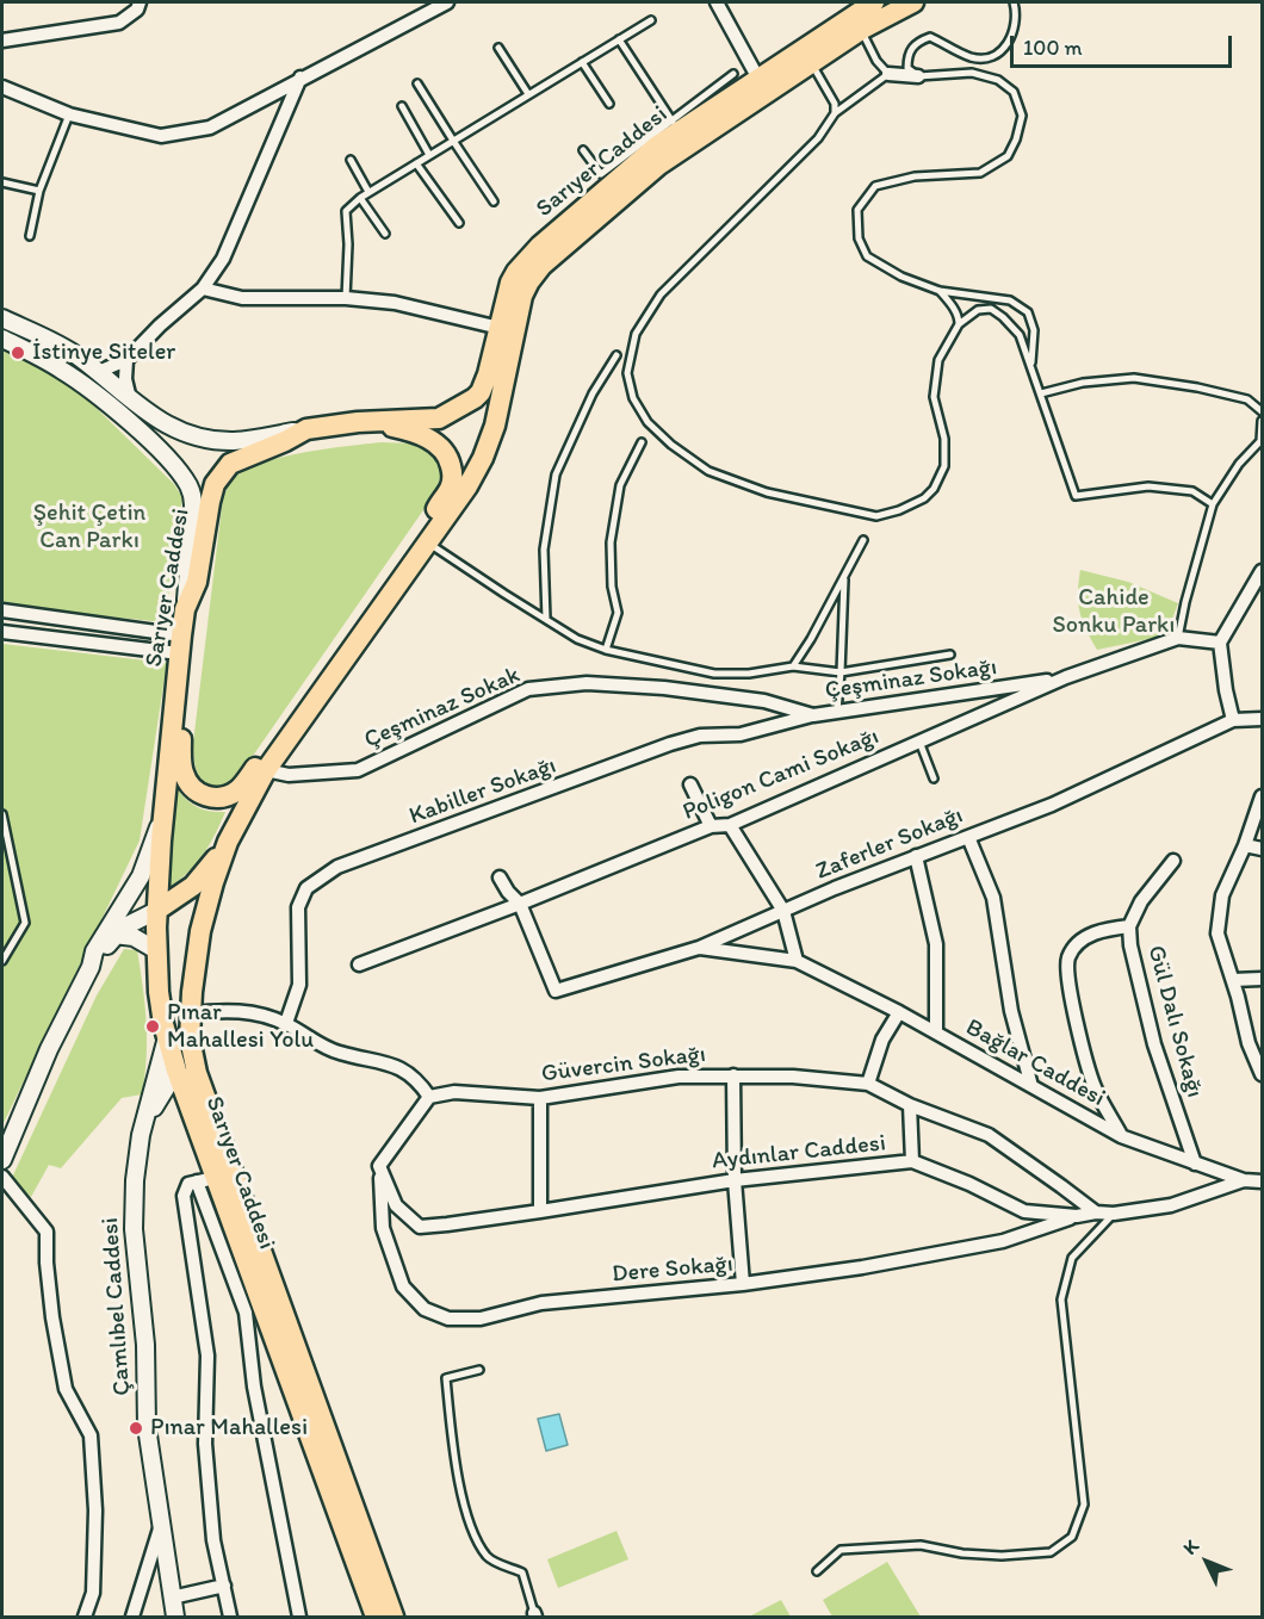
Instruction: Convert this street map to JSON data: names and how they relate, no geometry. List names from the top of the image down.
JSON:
{
  "streets": {
    "main road": ["Sarıyer Caddesi", "Çamlıbel Caddesi"],
    "street": [
      "Çeşminaz Sokağı",
      "Çeşminaz Sokak",
      "Poligon Cami Sokağı",
      "Kabiller Sokağı",
      "Zaferler Sokağı",
      "Gül Dalı Sokağı",
      "Bağlar Caddesi",
      "Güvercin Sokağı",
      "Aydınlar Caddesi",
      "Dere Sokağı"
    ]
  },
  "crossings": [
    ["Sarıyer Caddesi", "Çeşminaz Sokak"],
    ["Sarıyer Caddesi", "Çamlıbel Caddesi"],
    ["Çeşminaz Sokağı", "Çeşminaz Sokak"],
    ["Çeşminaz Sokağı", "Poligon Cami Sokağı"],
    ["Çeşminaz Sokağı", "Kabiller Sokağı"],
    ["Poligon Cami Sokağı", "Zaferler Sokağı"],
    ["Zaferler Sokağı", "Bağlar Caddesi"],
    ["Gül Dalı Sokağı", "Bağlar Caddesi"],
    ["Bağlar Caddesi", "Aydınlar Caddesi"],
    ["Güvercin Sokağı", "Aydınlar Caddesi"],
    ["Güvercin Sokağı", "Dere Sokağı"],
    ["Aydınlar Caddesi", "Dere Sokağı"]
  ],
  "parks": ["Şehit Çetin Can Parkı", "Cahide Sonku Parkı"],
  "places": ["İstinye Siteler", "Pınar Mahallesi Yolu", "Pınar Mahallesi"],
  "scale_bar": "100 m",
  "north": "top left"
}
